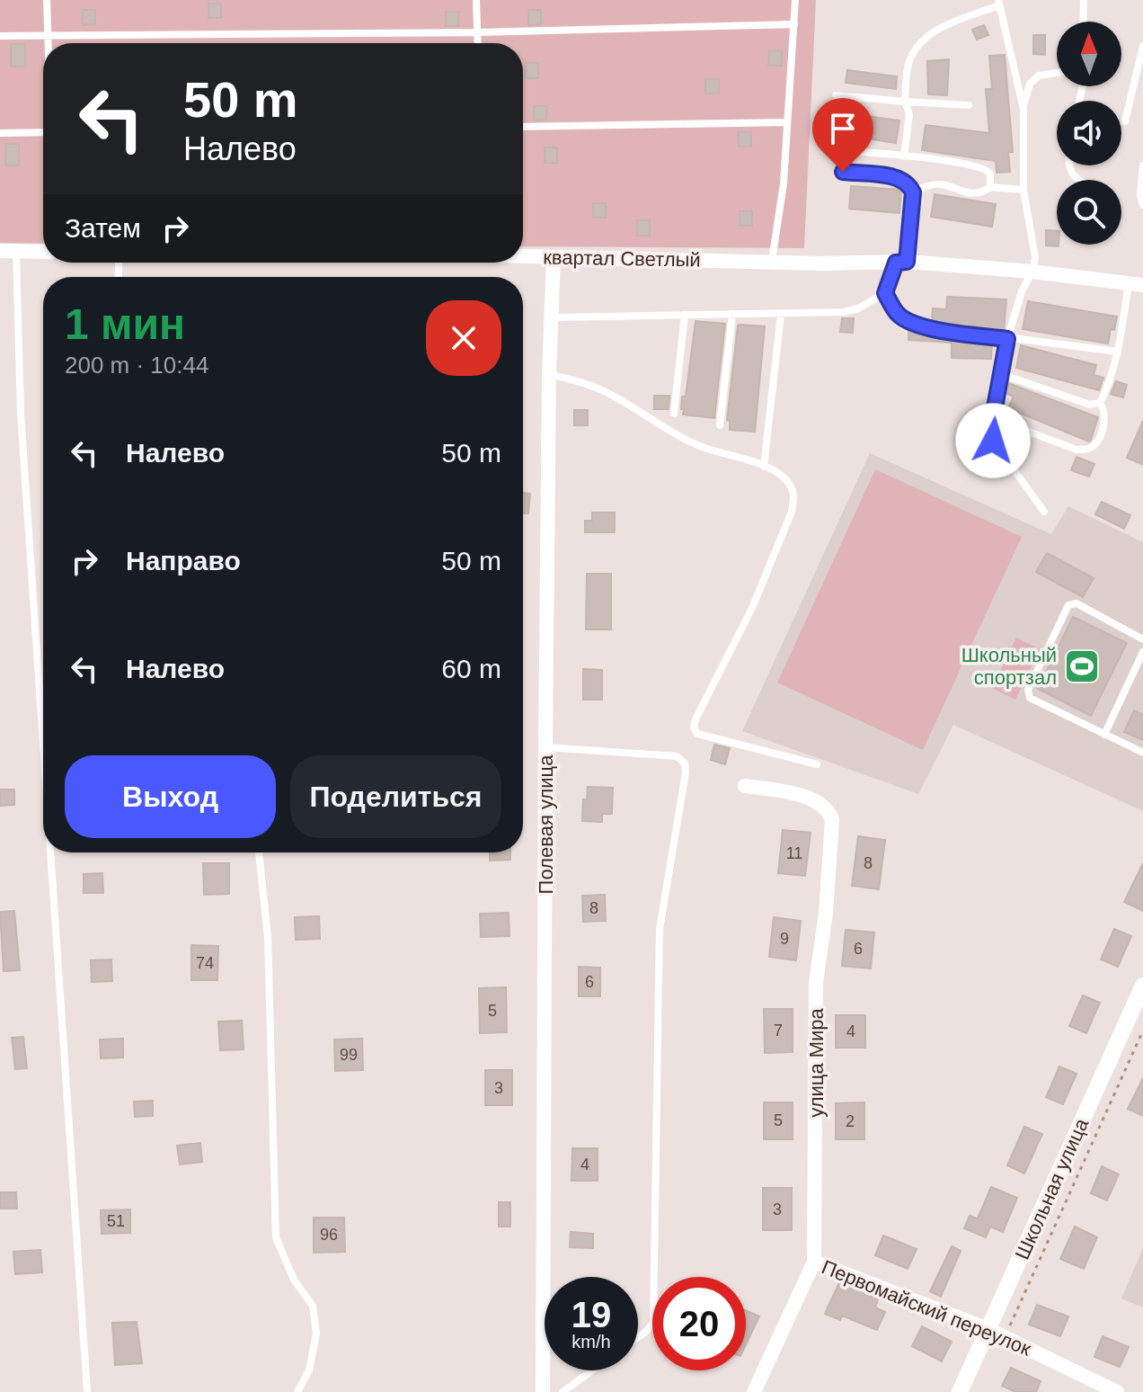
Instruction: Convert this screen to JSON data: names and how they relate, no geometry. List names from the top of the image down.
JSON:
{
  "streets": {
    "street": [
      "квартал Светлый",
      "Полевая улица",
      "улица Мира",
      "Школьная улица",
      "Первомайский переулок"
    ]
  },
  "crossings": [
    ["квартал Светлый", "Полевая улица"],
    ["улица Мира", "Первомайский переулок"],
    ["Школьная улица", "Первомайский переулок"]
  ],
  "places": {
    "sports": ["Школьный спортзал"]
  },
  "house_numbers": [
    "11",
    "8",
    "8",
    "9",
    "6",
    "74",
    "6",
    "5",
    "7",
    "4",
    "99",
    "3",
    "5",
    "2",
    "4",
    "3",
    "51",
    "96"
  ],
  "north": "top",
  "page": {
    "turn": ["50 m", "Налево"],
    "then": "Затем",
    "heading": ["1 мин", "200 m · 10:44"],
    "list": [
      {
        "name": "Налево",
        "value": "50 m"
      },
      {
        "name": "Направо",
        "value": "50 m"
      },
      {
        "name": "Налево",
        "value": "60 m"
      }
    ],
    "buttons": ["Выход", "Поделиться"],
    "speed": "19 km/h",
    "limit": "20"
  }
}
